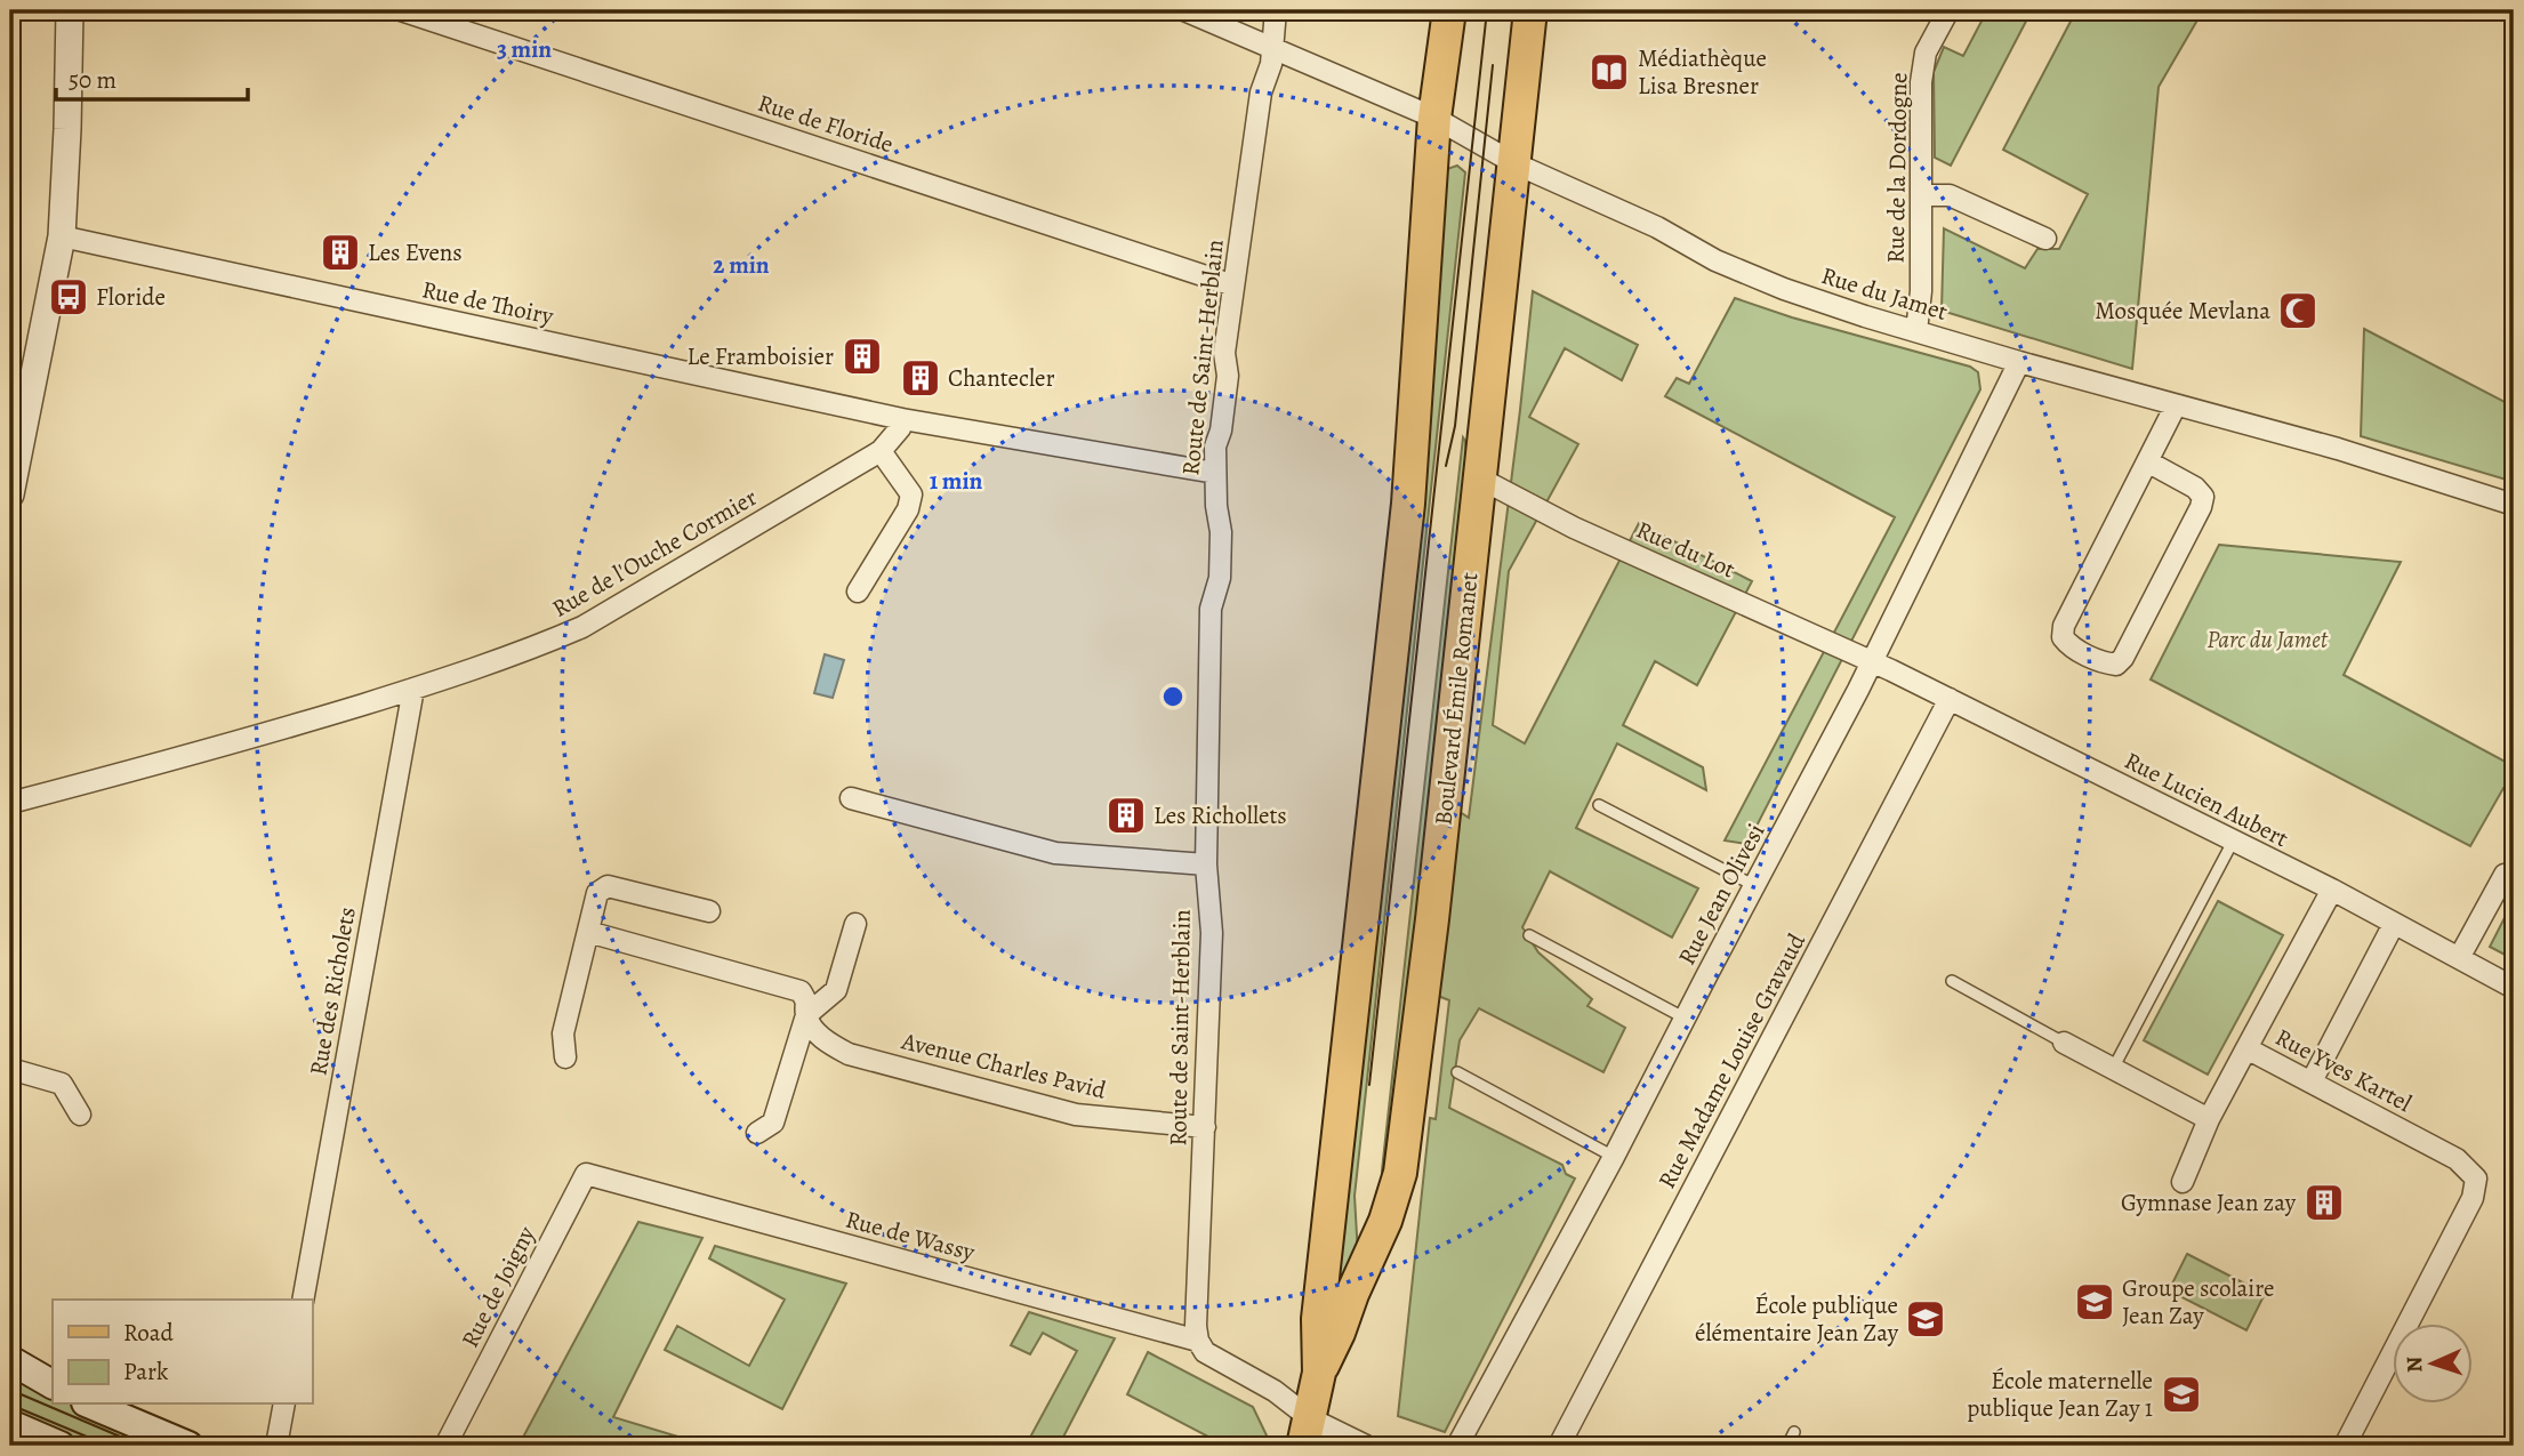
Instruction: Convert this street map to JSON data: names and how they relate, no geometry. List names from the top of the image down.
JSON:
{
  "streets": {
    "main road": ["Boulevard Émile Romanet"],
    "street": [
      "Rue de Floride",
      "Rue de la Dordogne",
      "Rue du Jamet",
      "Rue de Thoiry",
      "Route de Saint-Herblain",
      "Rue du Lot",
      "Rue de l'Ouche Cormier",
      "Rue Lucien Aubert",
      "Rue Jean Olivesi",
      "Rue des Richolets",
      "Rue Madame Louise Gravaud",
      "Avenue Charles Pavid",
      "Rue Yves Kartel",
      "Rue de Wassy",
      "Rue de Joigny"
    ]
  },
  "crossings": [
    ["Rue de Floride", "Route de Saint-Herblain"],
    ["Rue de la Dordogne", "Rue du Jamet"],
    ["Rue du Jamet", "Route de Saint-Herblain"],
    ["Rue du Jamet", "Boulevard Émile Romanet"],
    ["Rue du Jamet", "Rue Jean Olivesi"],
    ["Rue de Thoiry", "Rue de l'Ouche Cormier"],
    ["Route de Saint-Herblain", "Avenue Charles Pavid"],
    ["Route de Saint-Herblain", "Rue de Wassy"],
    ["Rue du Lot", "Boulevard Émile Romanet"],
    ["Rue du Lot", "Rue Lucien Aubert"],
    ["Rue du Lot", "Rue Jean Olivesi"],
    ["Rue de l'Ouche Cormier", "Rue des Richolets"],
    ["Rue Lucien Aubert", "Rue Jean Olivesi"],
    ["Rue Lucien Aubert", "Rue Madame Louise Gravaud"],
    ["Rue de Wassy", "Rue de Joigny"]
  ],
  "parks": ["Parc du Jamet"],
  "places": {
    "library": ["Médiathèque Lisa Bresner"],
    "building": [
      "Les Evens",
      "Le Framboisier",
      "Chantecler",
      "Les Richollets",
      "Gymnase Jean zay"
    ],
    "bus stop": ["Floride"],
    "mosque": ["Mosquée Mevlana"],
    "school or university": ["Groupe scolaire Jean Zay", "École publique élémentaire Jean Zay", "École maternelle publique Jean Zay 1"]
  },
  "legend": ["Road", "Park"],
  "scale_bar": "50 m",
  "north": "left",
  "rings": ["3 min", "2 min", "1 min"]
}
